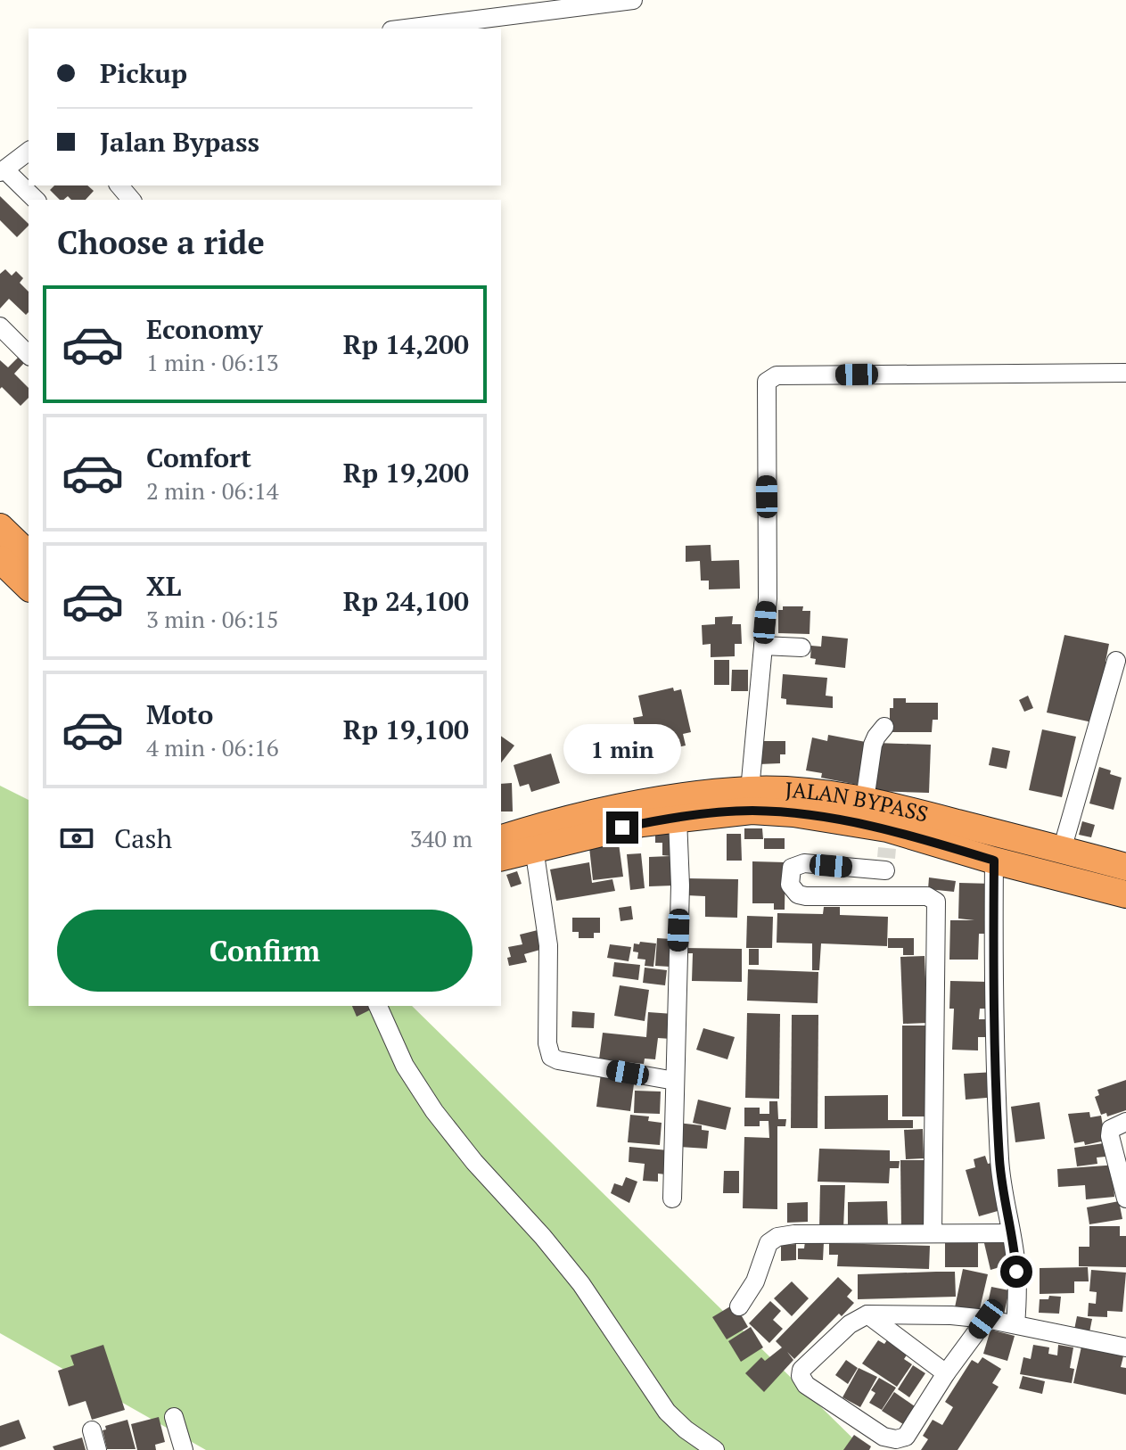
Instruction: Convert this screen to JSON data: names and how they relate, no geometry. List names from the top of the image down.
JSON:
{
  "streets": {
    "highway": ["JALAN BYPASS"]
  },
  "page": {
    "banner": ["Pickup", "Jalan Bypass"],
    "heading": "Choose a ride",
    "list": [
      {
        "name": "Economy",
        "note": "1 min · 06:13",
        "value": "Rp 14,200"
      },
      {
        "name": "Comfort",
        "note": "2 min · 06:14",
        "value": "Rp 19,200"
      },
      {
        "name": "XL",
        "note": "3 min · 06:15",
        "value": "Rp 24,100"
      },
      {
        "name": "Moto",
        "note": "4 min · 06:16",
        "value": "Rp 19,100"
      }
    ],
    "bubble": "1 min",
    "pay": ["Cash", "340 m"],
    "buttons": "Confirm"
  }
}
